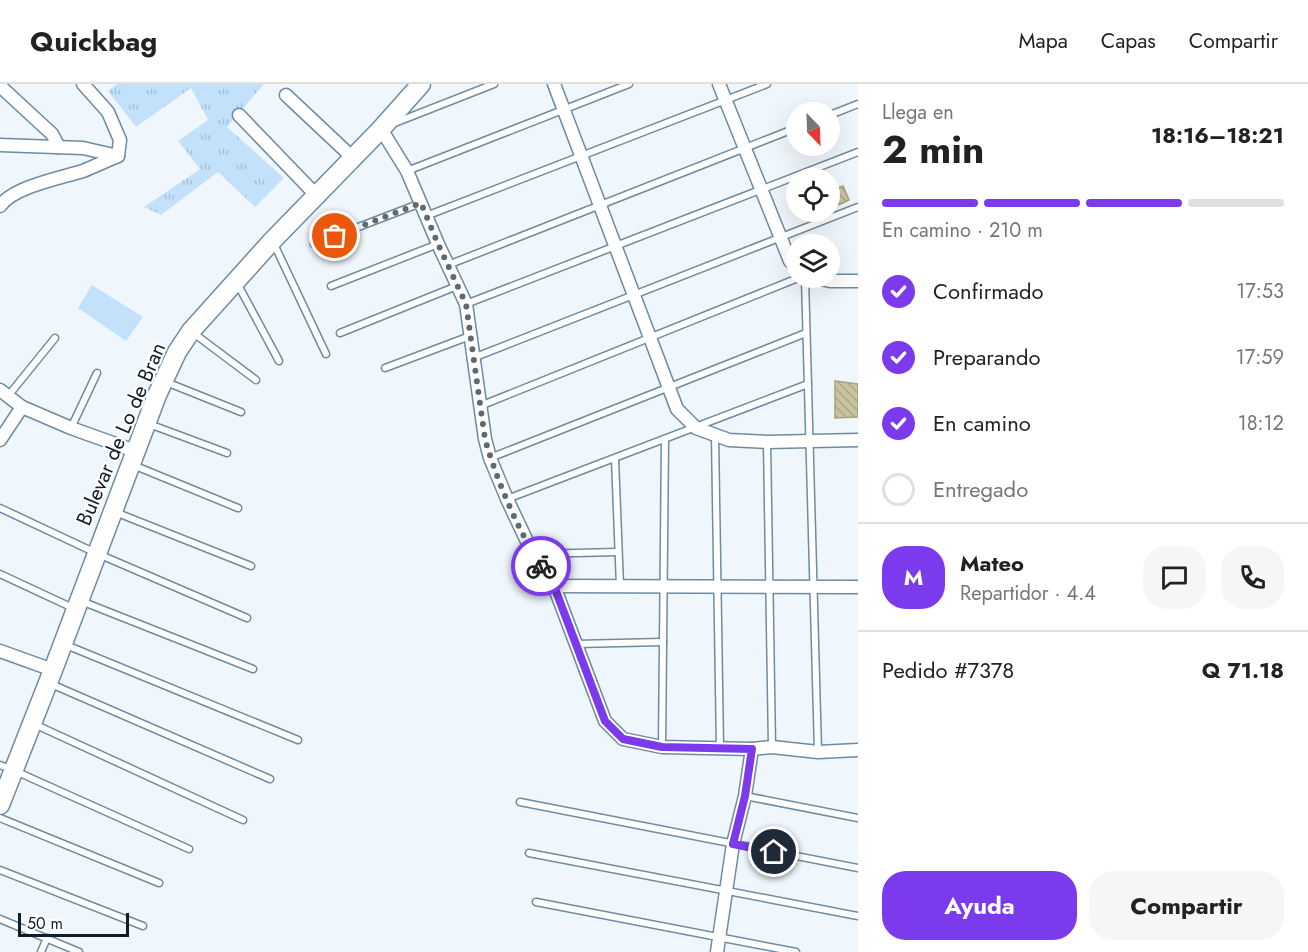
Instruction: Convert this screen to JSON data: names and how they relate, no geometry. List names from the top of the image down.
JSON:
{
  "streets": {
    "street": ["Bulevar de Lo de Bran"]
  },
  "scale_bar": "50 m",
  "north": "bottom right",
  "page": {
    "header": "Quickbag",
    "nav": ["Mapa", "Capas", "Compartir"],
    "heading": ["2 min", "Llega en", "18:16–18:21"],
    "panel": [
      "Mateo",
      "Repartidor · 4.4",
      "Pedido #7378",
      "Q 71.18"
    ],
    "bar": "En camino · 210 m",
    "list": [
      ["Confirmado", "17:53"],
      ["Preparando", "17:59"],
      ["En camino", "18:12"],
      "Entregado"
    ],
    "round": "M",
    "buttons": ["Ayuda", "Compartir"],
    "scale": "50 m"
  }
}
